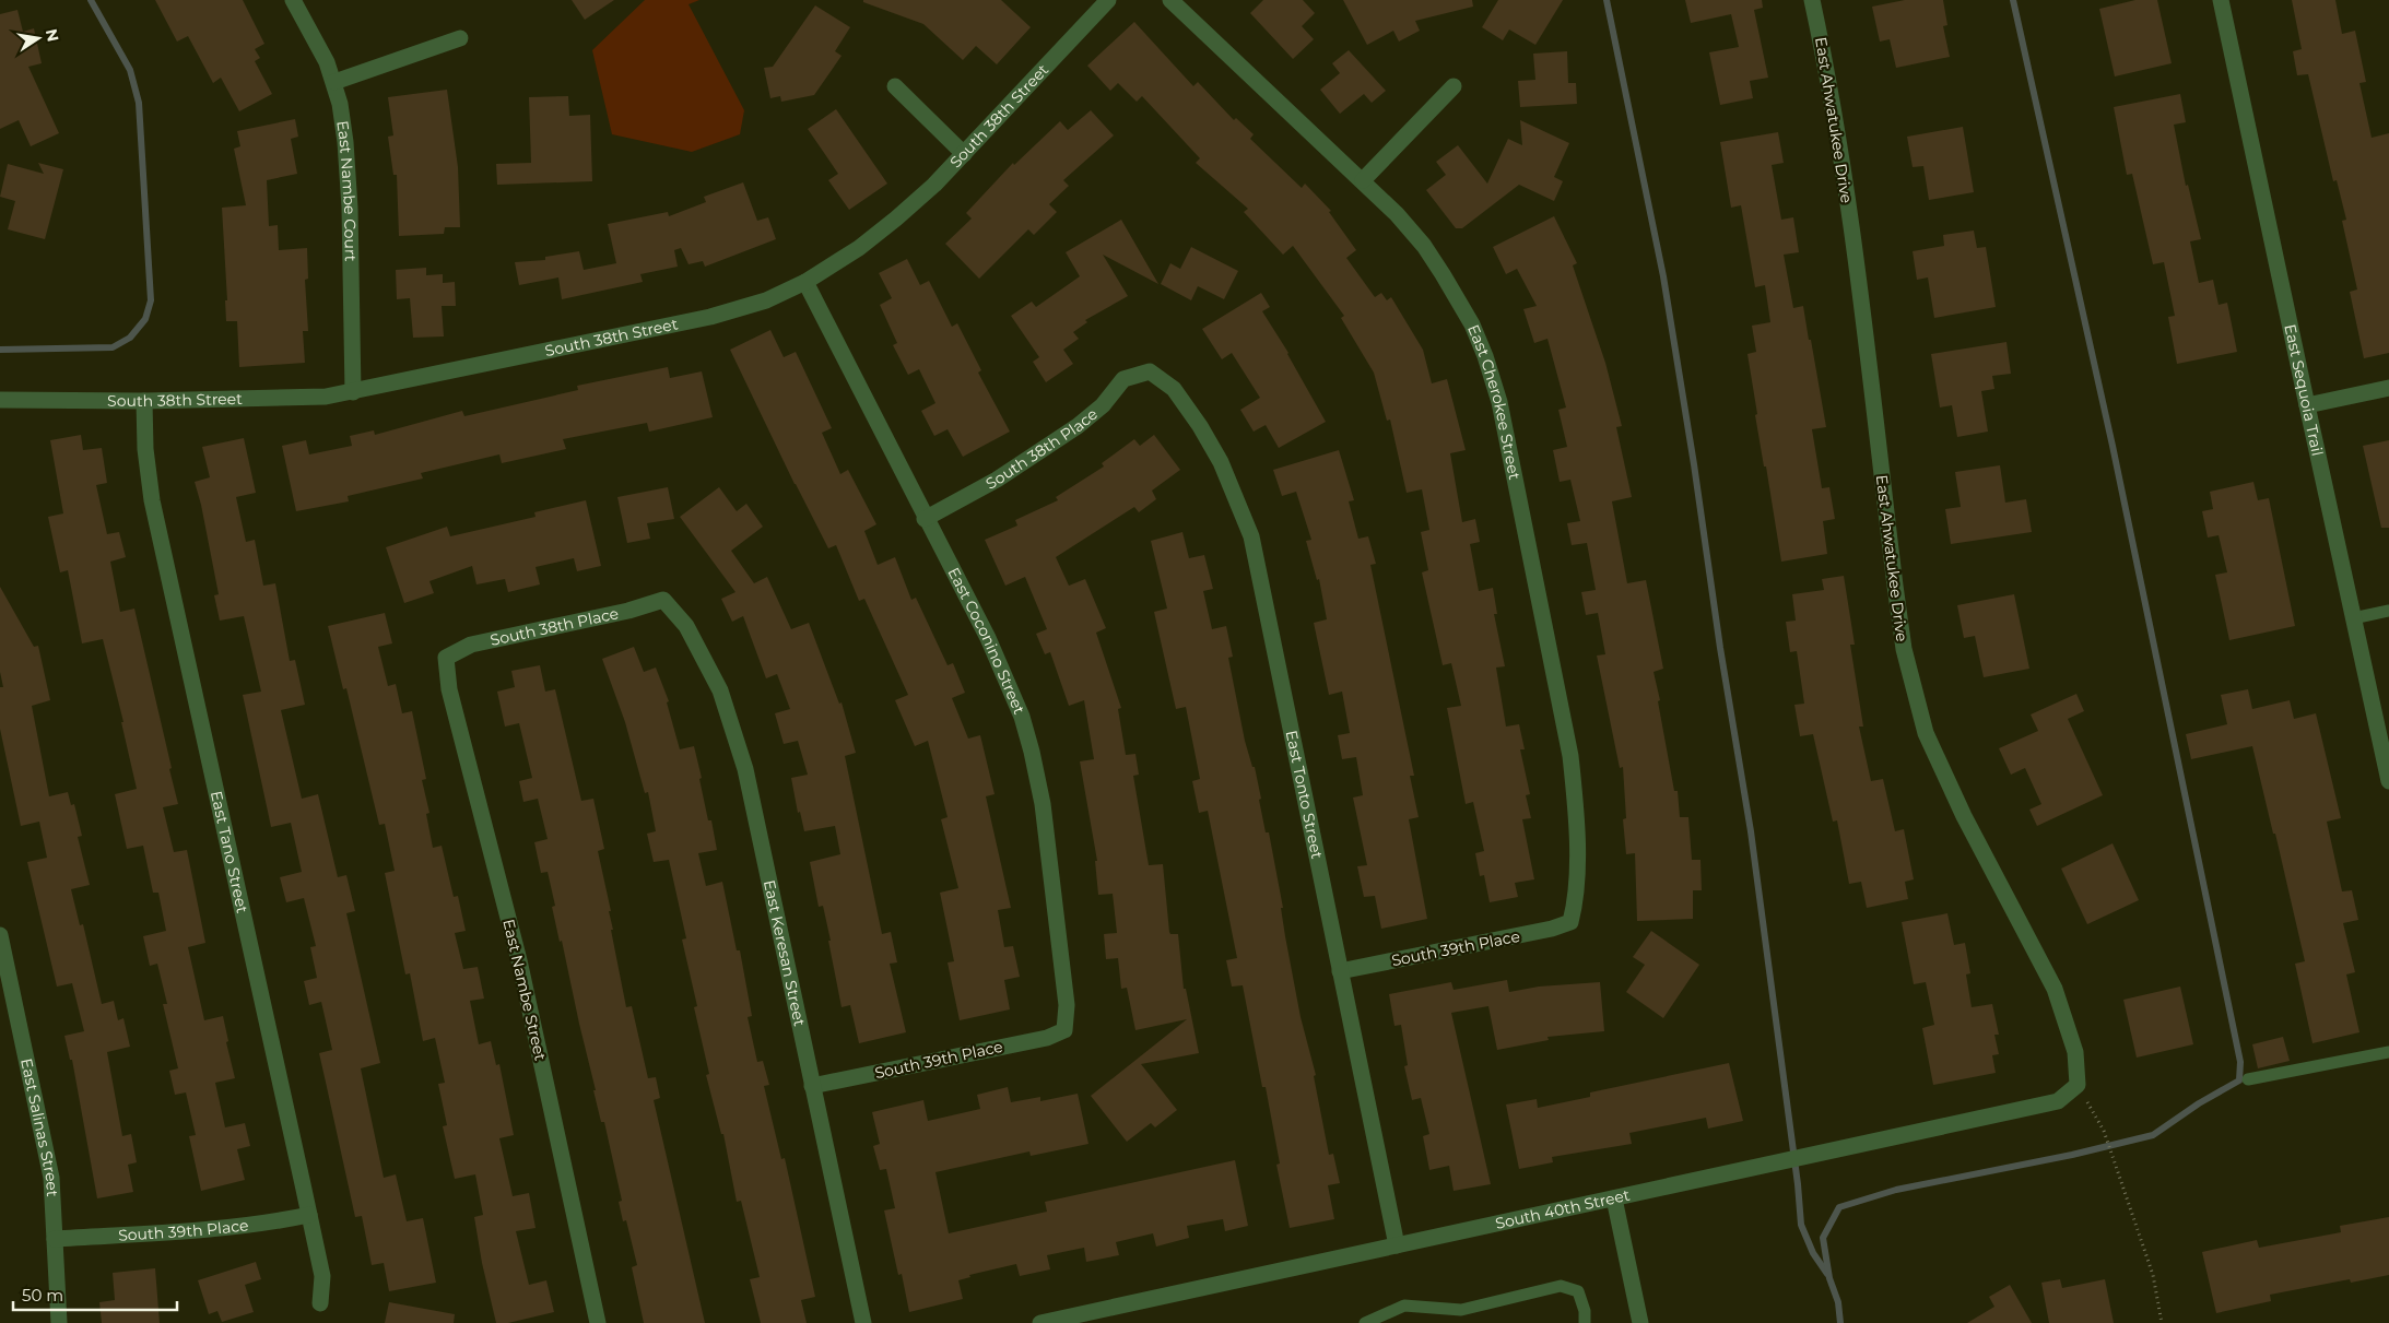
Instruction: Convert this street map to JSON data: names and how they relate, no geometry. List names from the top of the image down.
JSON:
{
  "streets": {
    "street": [
      "South 38th Street",
      "East Ahwatukee Drive",
      "East Nambe Court",
      "East Sequoia Trail",
      "East Cherokee Street",
      "South 38th Place",
      "East Coconino Street",
      "East Tonto Street",
      "East Tano Street",
      "South 39th Place",
      "East Keresan Street",
      "East Nambe Street",
      "East Salinas Street",
      "South 40th Street"
    ]
  },
  "crossings": [
    ["South 38th Street", "East Nambe Court"],
    ["South 38th Street", "East Coconino Street"],
    ["South 38th Street", "East Tano Street"],
    ["East Ahwatukee Drive", "South 40th Street"],
    ["East Cherokee Street", "South 39th Place"],
    ["South 38th Place", "East Coconino Street"],
    ["South 38th Place", "East Tonto Street"],
    ["South 38th Place", "East Keresan Street"],
    ["South 38th Place", "East Nambe Street"],
    ["East Coconino Street", "South 39th Place"],
    ["East Tonto Street", "South 39th Place"],
    ["East Tonto Street", "South 40th Street"],
    ["East Tano Street", "South 39th Place"],
    ["South 39th Place", "East Keresan Street"],
    ["South 39th Place", "East Salinas Street"]
  ],
  "scale_bar": "50 m",
  "north": "right"
}
